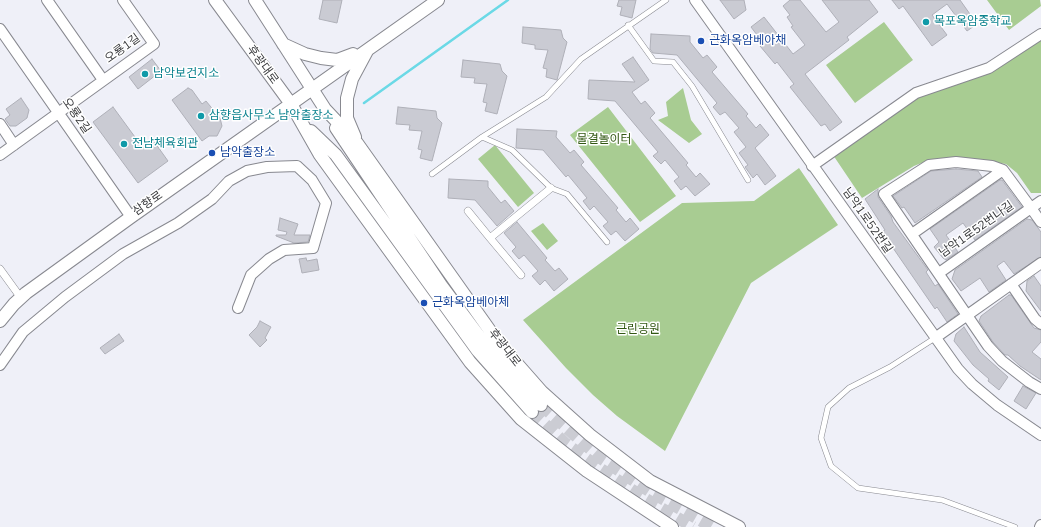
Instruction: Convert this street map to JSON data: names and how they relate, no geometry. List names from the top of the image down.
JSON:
{
  "streets": {
    "street": [
      "오룡1길",
      "후광대로",
      "오룡2길",
      "삼향로",
      "남악1로52번길",
      "남악1로52번나길"
    ]
  },
  "crossings": [
    ["오룡1길", "오룡2길"],
    ["후광대로", "삼향로"],
    ["오룡2길", "삼향로"]
  ],
  "parks": ["물결놀이터", "근린공원"],
  "places": [
    "목포옥암중학교",
    "근화옥암베아채",
    "남악보건지소",
    "삼향읍사무소 남악출장소",
    "전남체육회관",
    "남악출장소",
    "근화옥암베아체"
  ]
}
